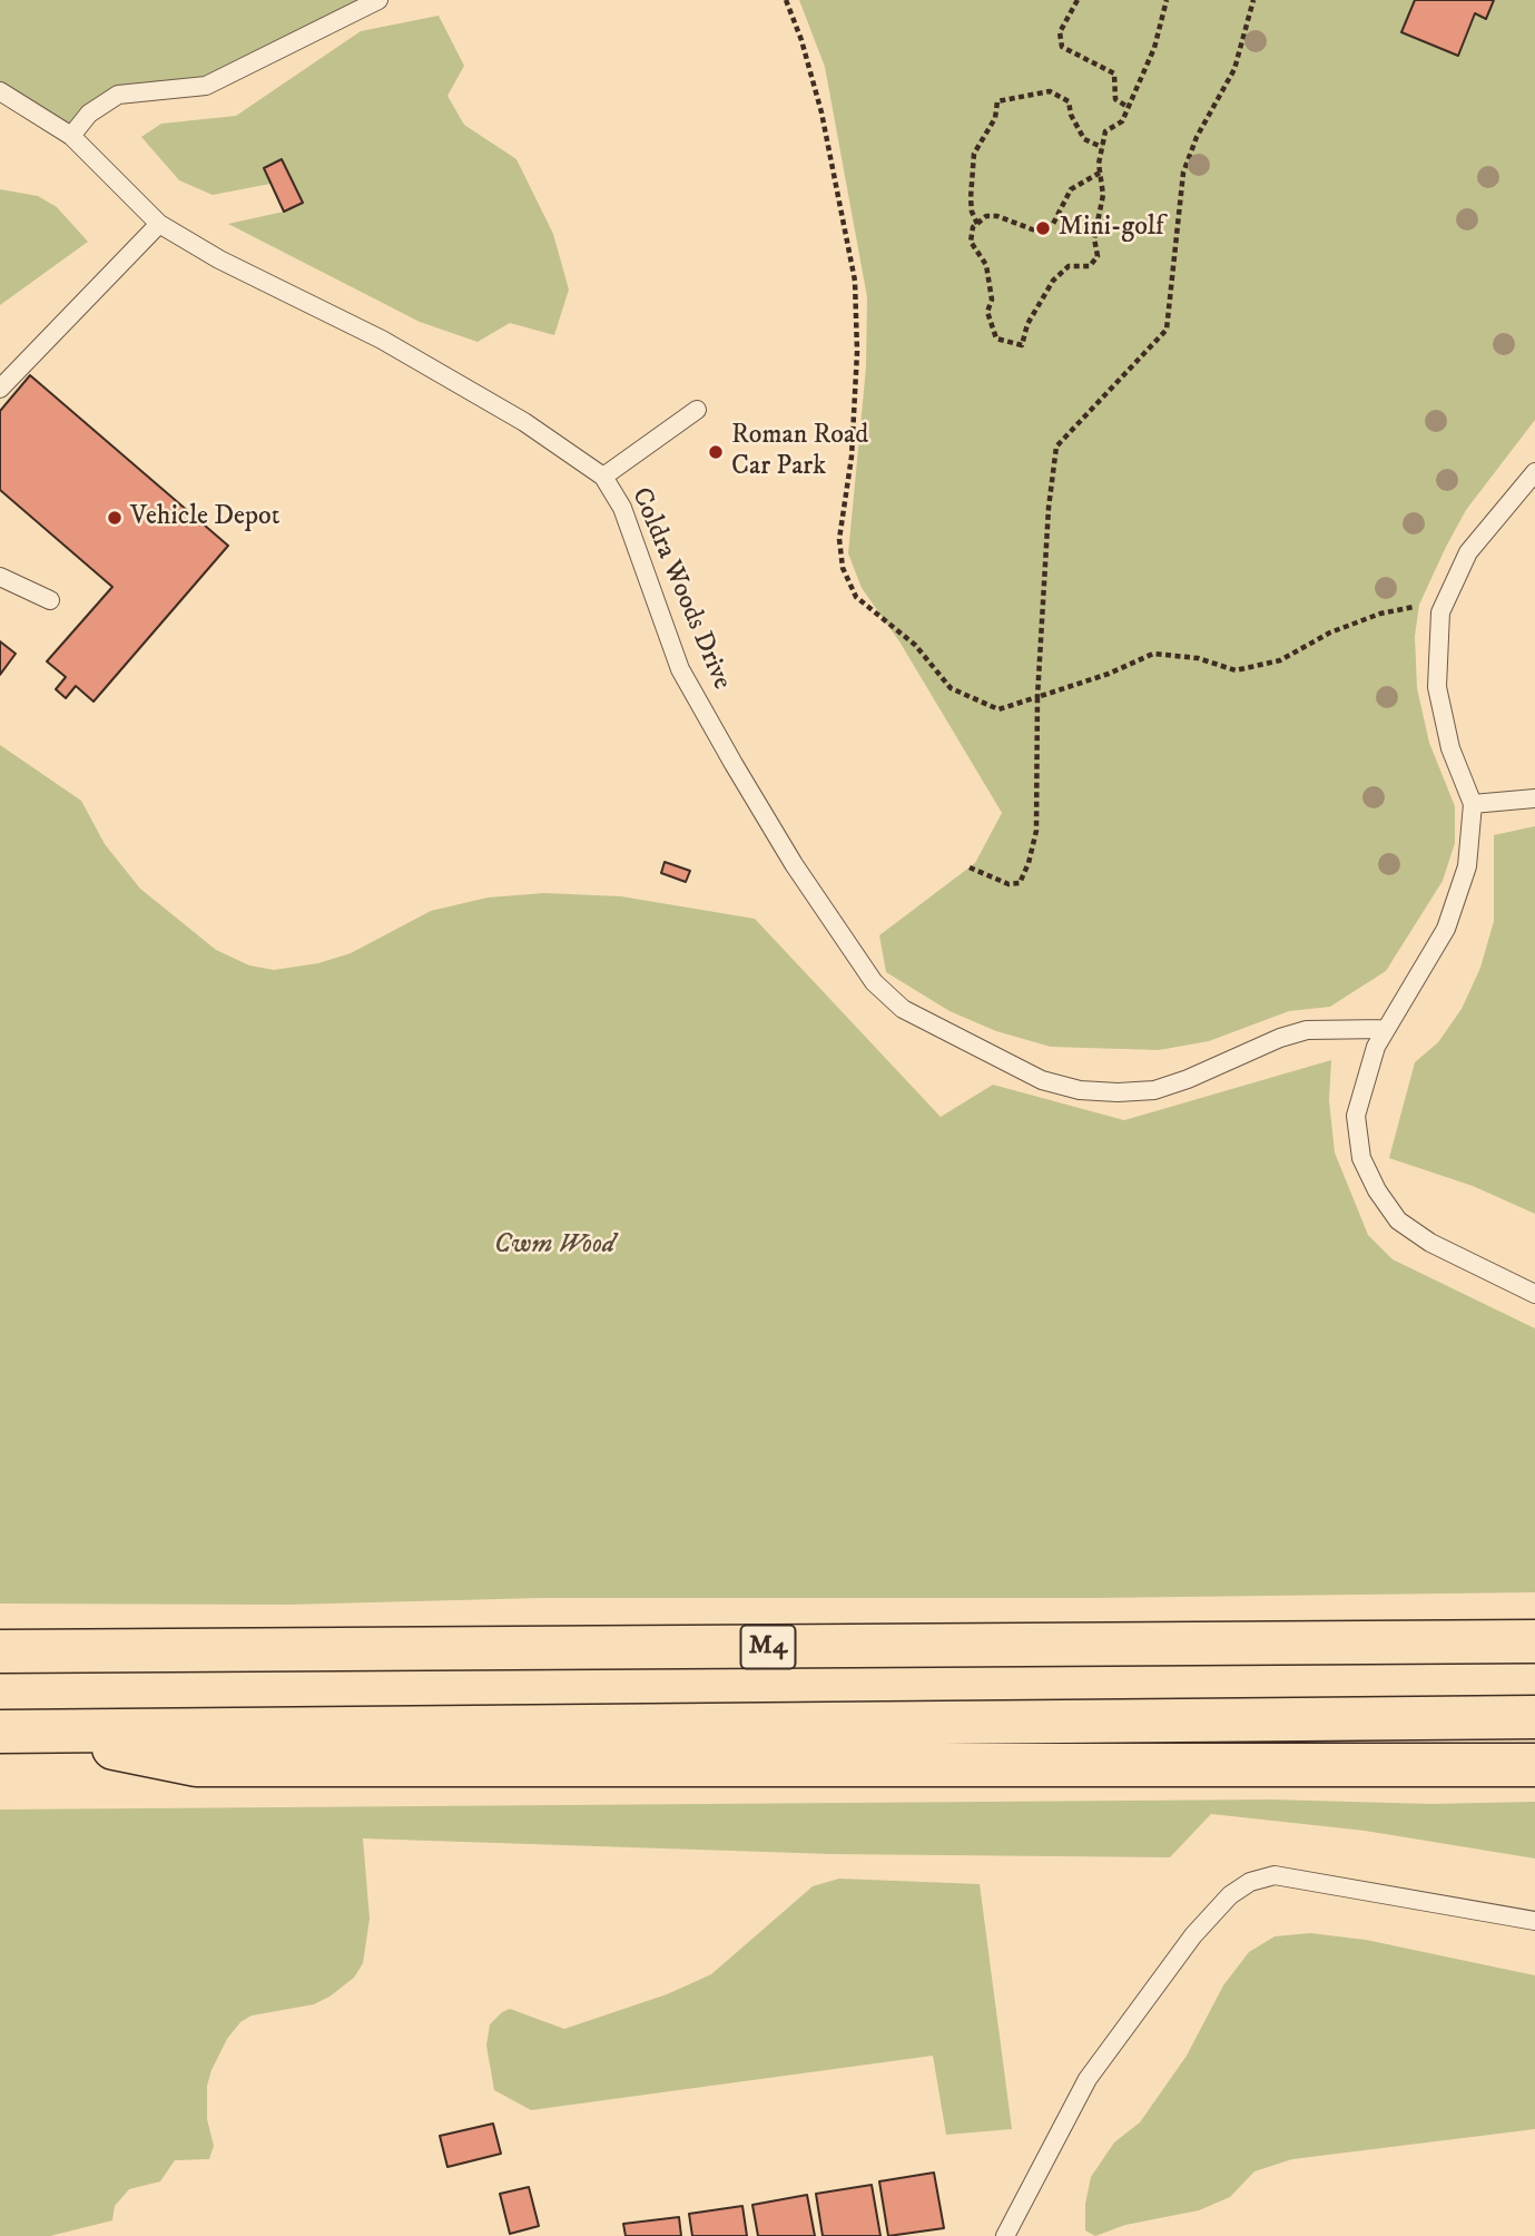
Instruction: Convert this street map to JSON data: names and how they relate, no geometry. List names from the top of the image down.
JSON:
{
  "streets": {
    "highway": ["M4"],
    "lane": ["Coldra Woods Drive"]
  },
  "parks": ["Cwm Wood"],
  "places": ["Mini-golf", "Roman Road Car Park", "Vehicle Depot"]
}
